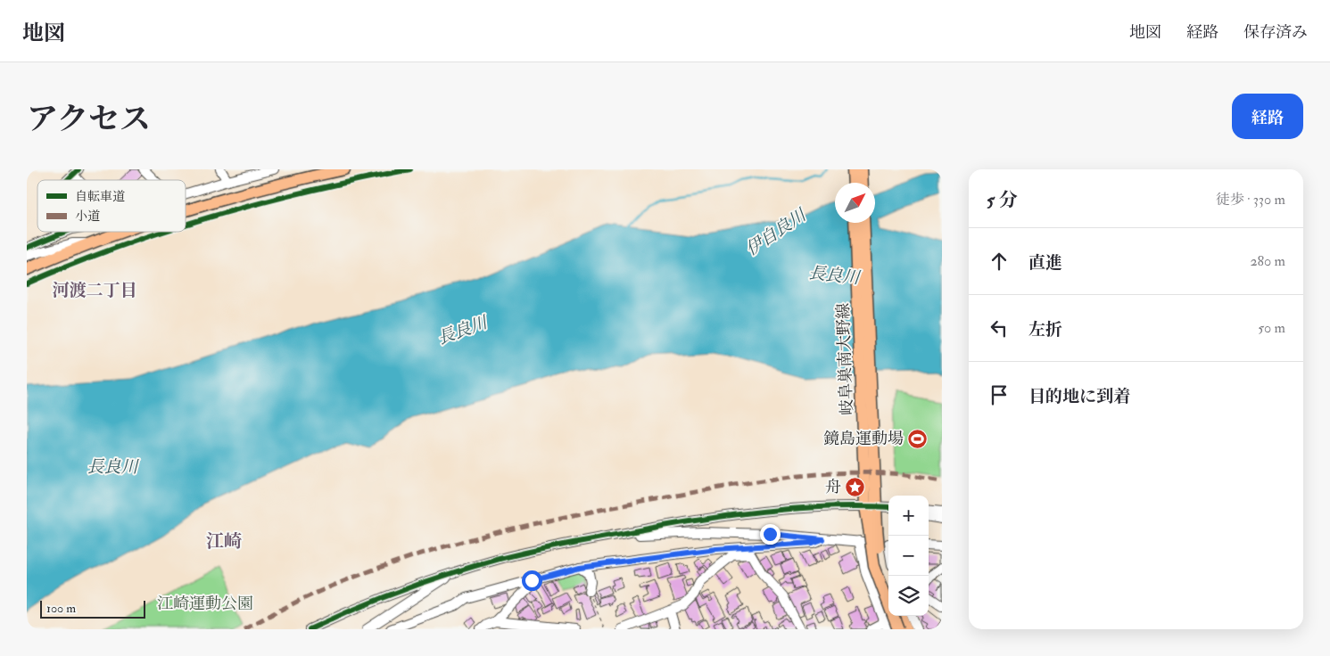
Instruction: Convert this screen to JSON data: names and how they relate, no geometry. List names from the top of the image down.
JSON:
{
  "streets": {
    "main road": ["岐阜巣南大野線"]
  },
  "districts": ["河渡二丁目", "江崎"],
  "water": ["伊自良川", "長良川"],
  "parks": ["江崎運動公園"],
  "places": {
    "sports": ["鏡島運動場"],
    "place": ["舟"]
  },
  "legend": ["自転車道", "小道"],
  "scale_bar": "100 m",
  "north": "top right",
  "page": {
    "header": "地図",
    "nav": ["地図", "経路", "保存済み"],
    "title": "アクセス",
    "buttons": "経路",
    "heading": ["5 分", "徒歩 · 330 m"],
    "list": [
      ["直進", "280 m"],
      ["左折", "50 m"],
      "目的地に到着"
    ],
    "map_buttons": ["+", "−"],
    "scale": "100 m"
  }
}
